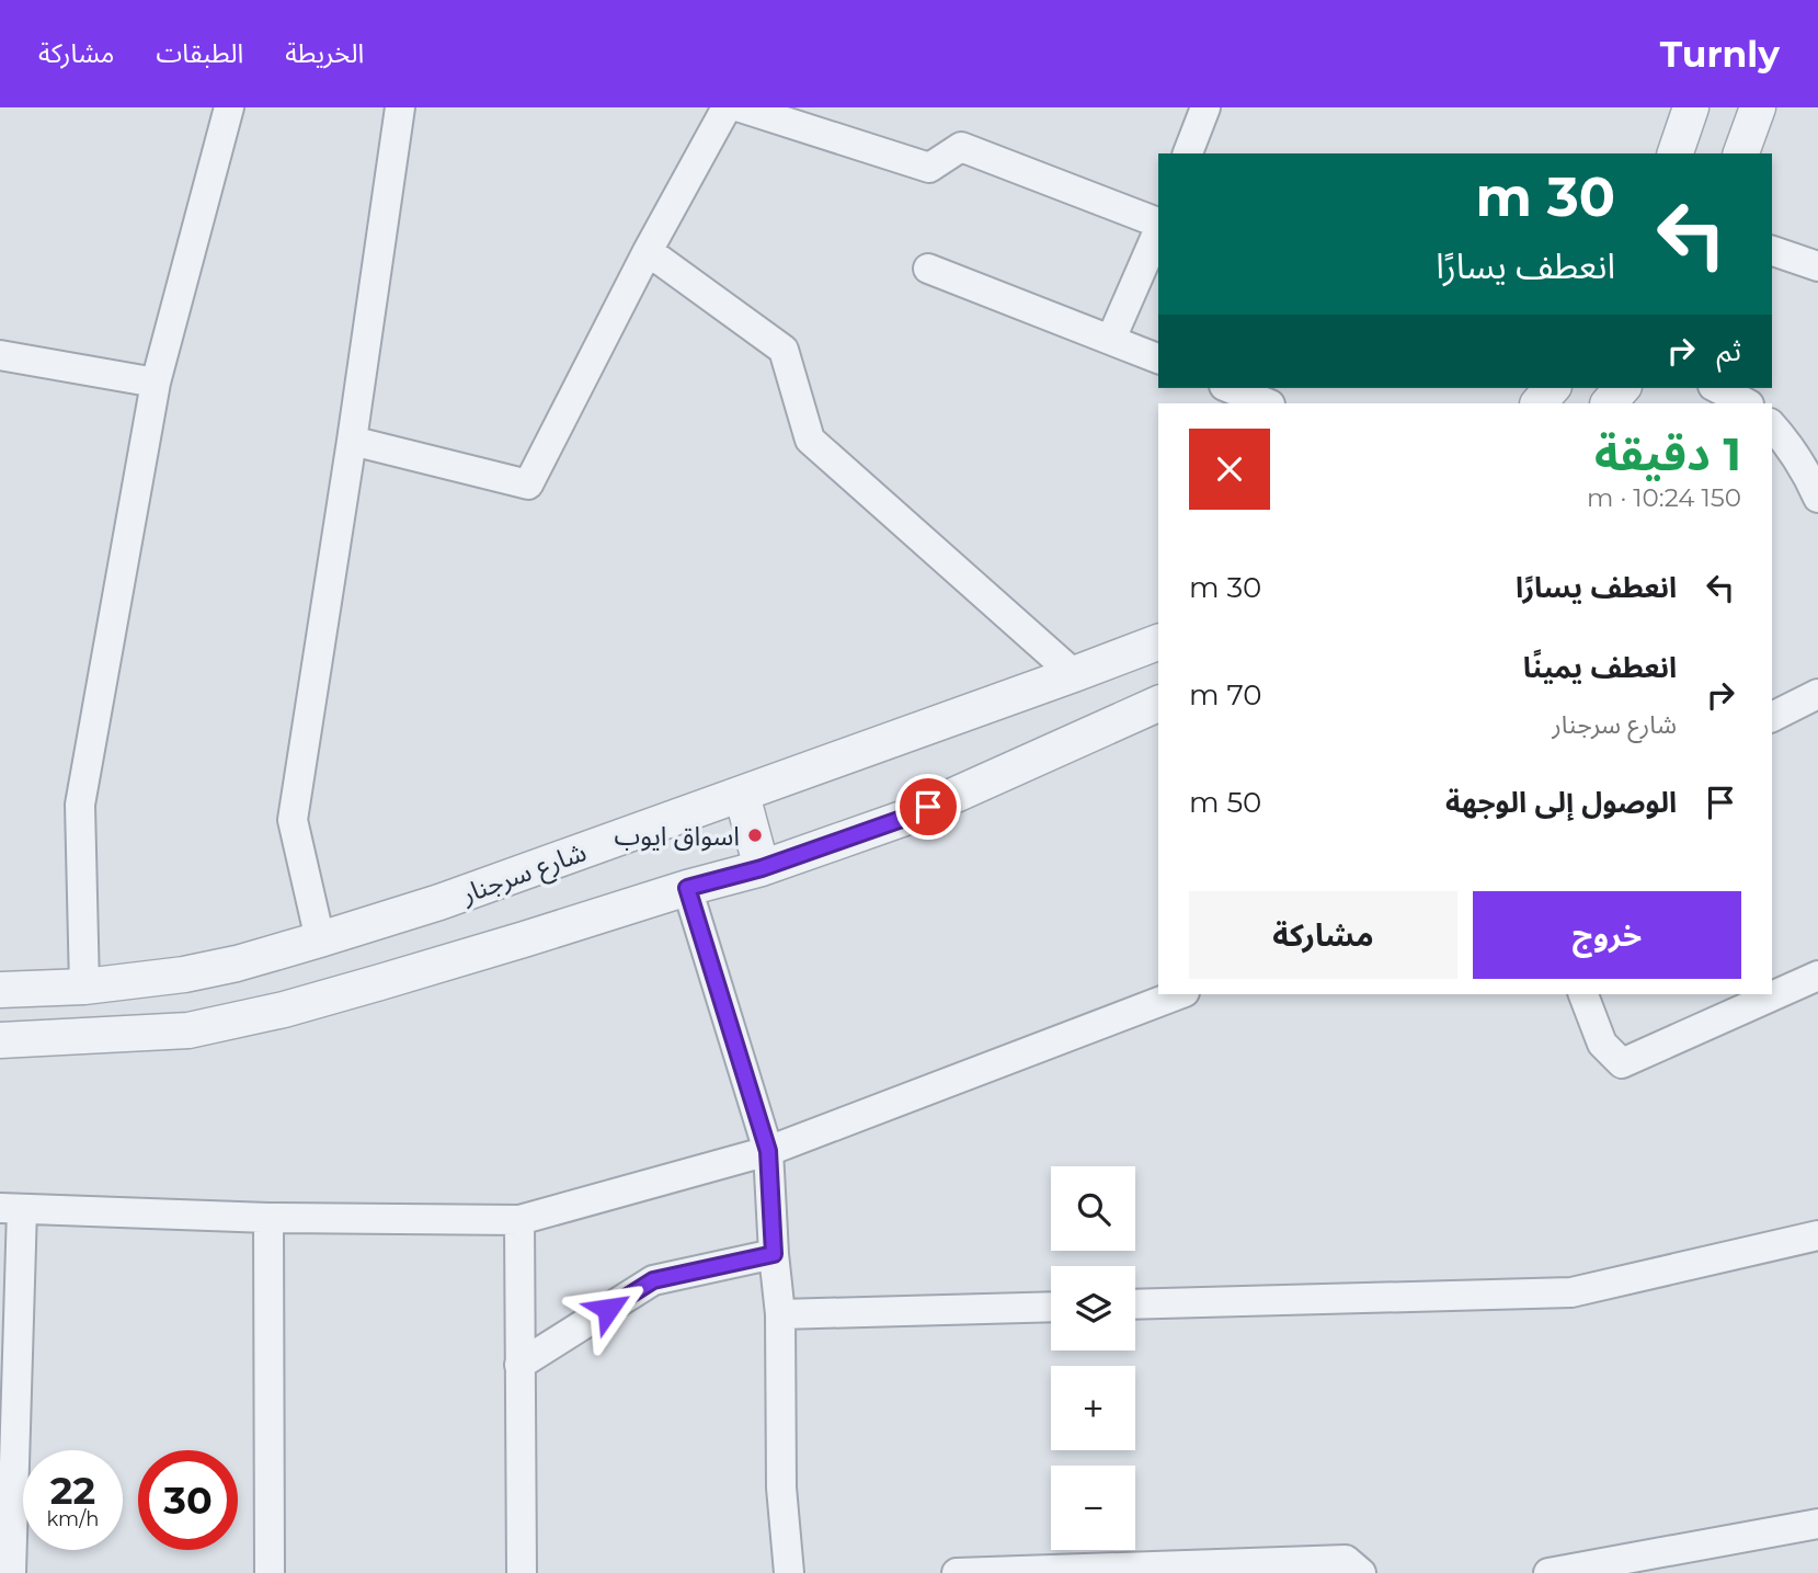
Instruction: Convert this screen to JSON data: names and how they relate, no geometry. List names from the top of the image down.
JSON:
{
  "streets": {
    "street": ["شارع سرجنار"]
  },
  "places": ["اسواق ايوب"],
  "page": {
    "header": "Turnly",
    "nav": ["الخريطة", "الطبقات", "مشاركة"],
    "turn": ["30 m", "انعطف يسارًا"],
    "then": "ثم",
    "heading": ["1 دقيقة", "150 m · 10:24"],
    "list": [
      {
        "name": "انعطف يسارًا",
        "value": "30 m"
      },
      {
        "name": "انعطف يمينًا",
        "note": "شارع سرجنار",
        "value": "70 m"
      },
      {
        "name": "الوصول إلى الوجهة",
        "value": "50 m"
      }
    ],
    "buttons": ["خروج", "مشاركة"],
    "map_buttons": ["+", "−"],
    "speed": "22 km/h",
    "limit": "30"
  }
}
